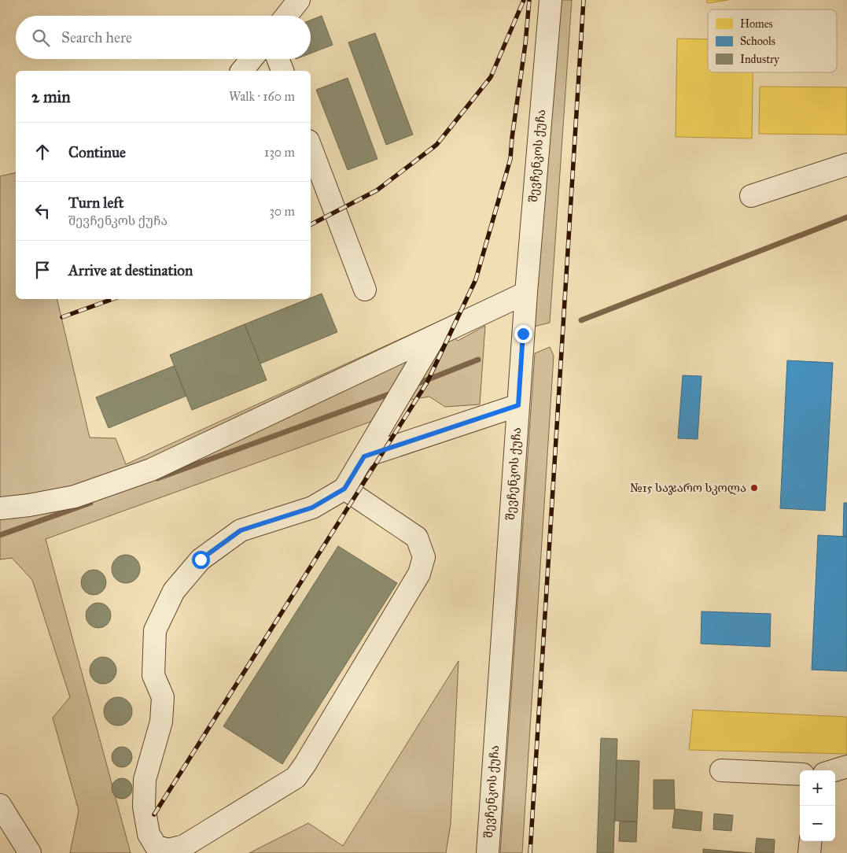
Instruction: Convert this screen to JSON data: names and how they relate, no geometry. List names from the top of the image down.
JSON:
{
  "streets": {
    "street": ["შევჩენკოს ქუჩა"]
  },
  "places": ["№15 საჯარო სკოლა"],
  "legend": ["Homes", "Schools", "Industry"],
  "page": {
    "search": "Search here",
    "heading": ["2 min", "Walk · 160 m"],
    "list": [
      ["Continue", "130 m"],
      ["Turn left", "შევჩენკოს ქუჩა", "30 m"],
      "Arrive at destination"
    ],
    "map_buttons": ["+", "−"]
  }
}
